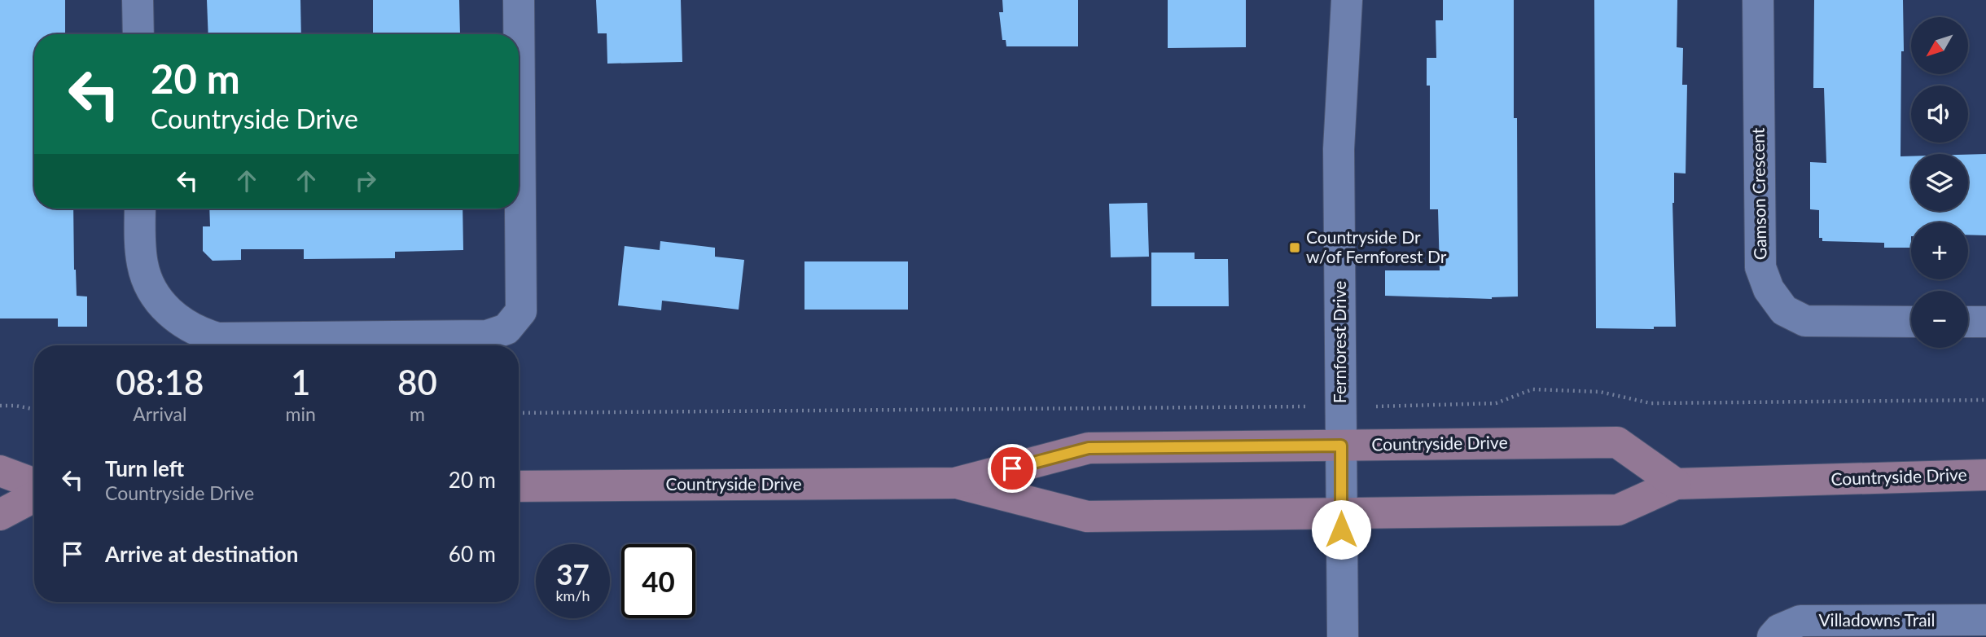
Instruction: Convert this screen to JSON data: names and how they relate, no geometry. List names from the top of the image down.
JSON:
{
  "streets": {
    "main road": ["Countryside Drive"],
    "street": ["Gamson Crescent", "Fernforest Drive", "Villadowns Trail"]
  },
  "crossings": [
    ["Fernforest Drive", "Countryside Drive"]
  ],
  "places": {
    "transit": ["Countryside Dr w/of Fernforest Dr"]
  },
  "north": "bottom left",
  "page": {
    "map_buttons": ["+", "−"],
    "turn": ["20 m", "Countryside Drive"],
    "eta": [
      "08:18",
      "Arrival",
      "1",
      "min",
      "80",
      "m"
    ],
    "list": [
      {
        "name": "Turn left",
        "note": "Countryside Drive",
        "value": "20 m"
      },
      {
        "name": "Arrive at destination",
        "value": "60 m"
      }
    ],
    "speed": "37 km/h",
    "limit": "40"
  }
}
